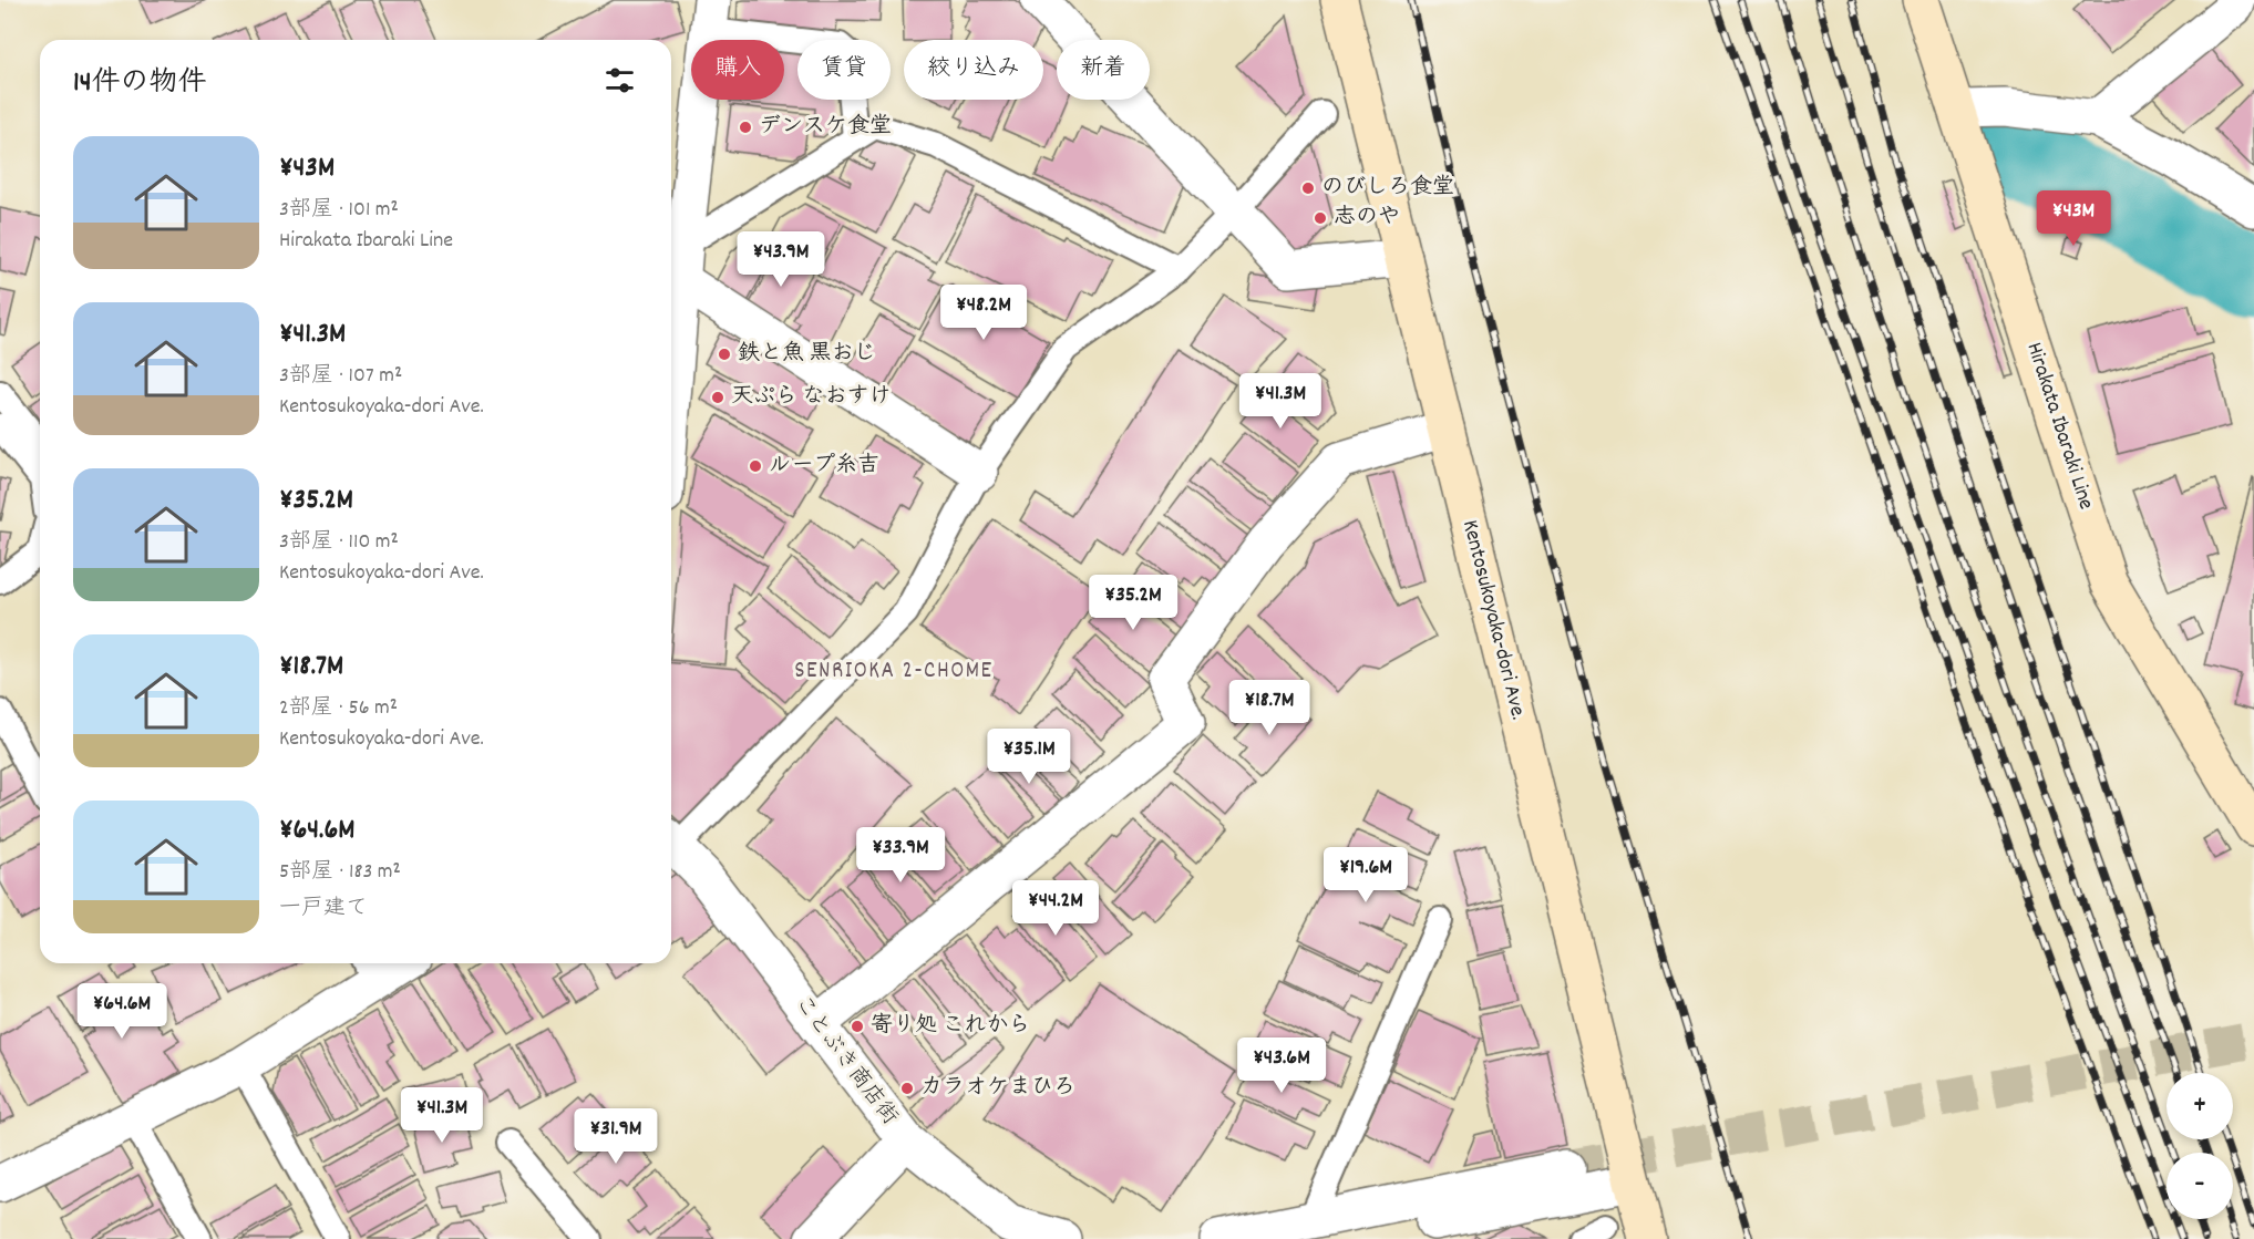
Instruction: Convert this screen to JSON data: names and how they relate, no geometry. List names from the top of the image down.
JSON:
{
  "streets": {
    "street": ["Hirakata Ibaraki Line", "Kentosukoyaka-dori Ave.", "ことぶき商店街"]
  },
  "districts": ["SENRIOKA 2-CHOME"],
  "places": [
    "デンスケ食堂",
    "のびしろ食堂",
    "志のや",
    "鉄と魚 黒おじ",
    "天ぷら なおすけ",
    "ループ糸吉",
    "寄り処 これから",
    "カラオケまひろ"
  ],
  "page": {
    "chip": [
      "購入",
      "賃貸",
      "絞り込み",
      "新着"
    ],
    "heading": "14件の物件",
    "list": [
      {
        "name": "¥43M",
        "note": "3部屋 · 101 m² · Hirakata Ibaraki Line"
      },
      {
        "name": "¥41.3M",
        "note": "3部屋 · 107 m² · Kentosukoyaka-dori Ave."
      },
      {
        "name": "¥35.2M",
        "note": "3部屋 · 110 m² · Kentosukoyaka-dori Ave."
      },
      {
        "name": "¥18.7M",
        "note": "2部屋 · 56 m² · Kentosukoyaka-dori Ave."
      },
      {
        "name": "¥64.6M",
        "note": "5部屋 · 183 m² · 一戸建て"
      }
    ],
    "price": [
      "¥43M",
      "¥43.9M",
      "¥48.2M",
      "¥41.3M",
      "¥35.2M",
      "¥18.7M",
      "¥35.1M",
      "¥33.9M",
      "¥19.6M",
      "¥44.2M",
      "¥64.6M",
      "¥43.6M",
      "¥41.3M",
      "¥31.9M"
    ],
    "map_buttons": ["+", "−"]
  }
}
